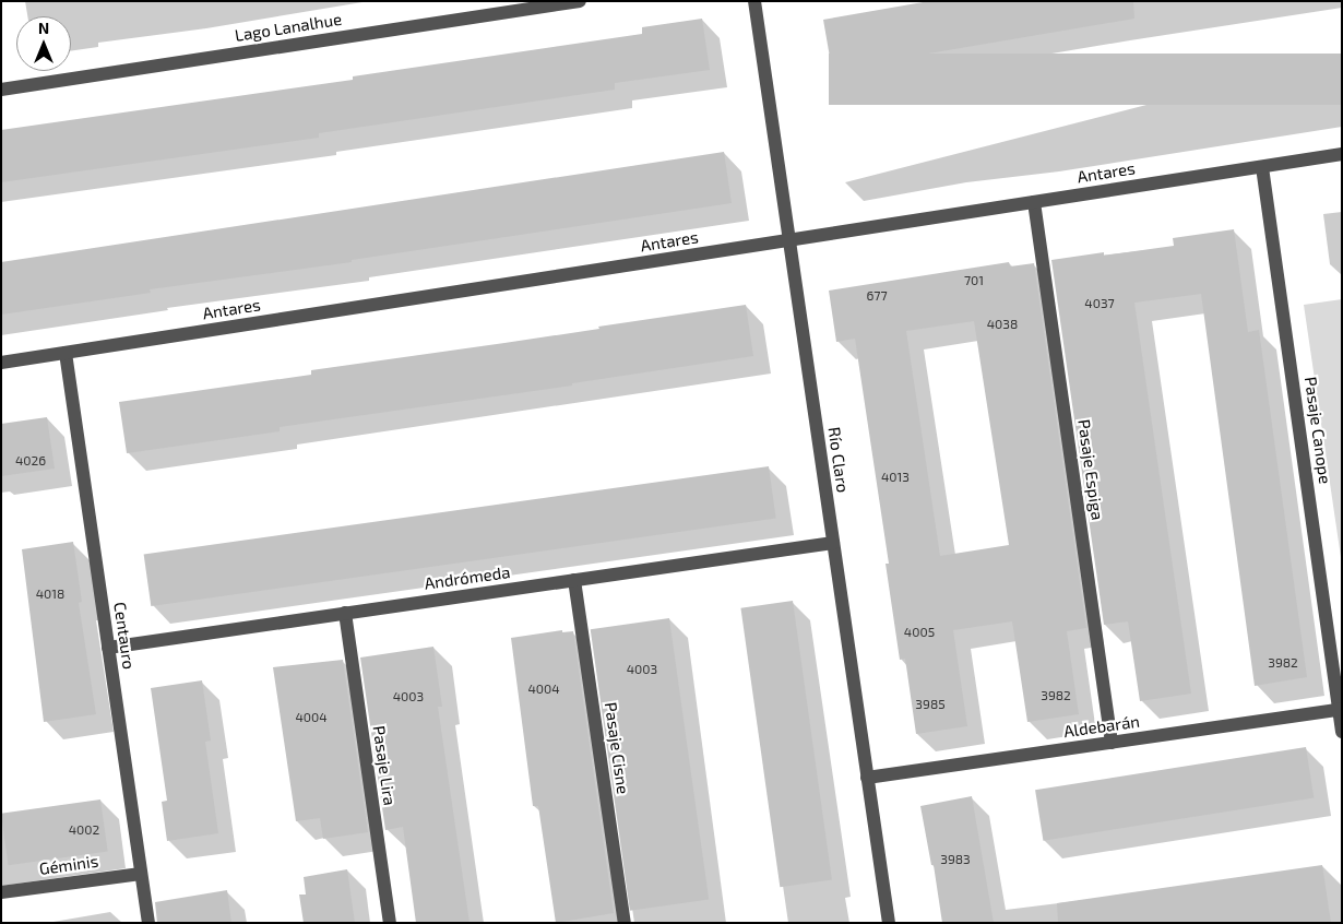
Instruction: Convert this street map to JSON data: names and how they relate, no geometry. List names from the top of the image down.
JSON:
{
  "streets": {
    "street": [
      "Lago Lanalhue",
      "Antares",
      "Pasaje Canope",
      "Río Claro",
      "Pasaje Espiga",
      "Andrómeda",
      "Centauro",
      "Aldebarán",
      "Pasaje Cisne",
      "Pasaje Lira",
      "Géminis"
    ]
  },
  "crossings": [
    ["Antares", "Pasaje Canope"],
    ["Antares", "Río Claro"],
    ["Antares", "Pasaje Espiga"],
    ["Antares", "Centauro"],
    ["Pasaje Canope", "Aldebarán"],
    ["Río Claro", "Andrómeda"],
    ["Río Claro", "Aldebarán"],
    ["Pasaje Espiga", "Aldebarán"],
    ["Andrómeda", "Centauro"],
    ["Andrómeda", "Pasaje Cisne"],
    ["Andrómeda", "Pasaje Lira"],
    ["Centauro", "Géminis"]
  ],
  "house_numbers": [
    "701",
    "677",
    "4037",
    "4038",
    "4026",
    "4013",
    "4018",
    "4005",
    "3982",
    "4003",
    "4004",
    "3982",
    "4003",
    "3985",
    "4004",
    "4002",
    "3983"
  ],
  "north": "top"
}
